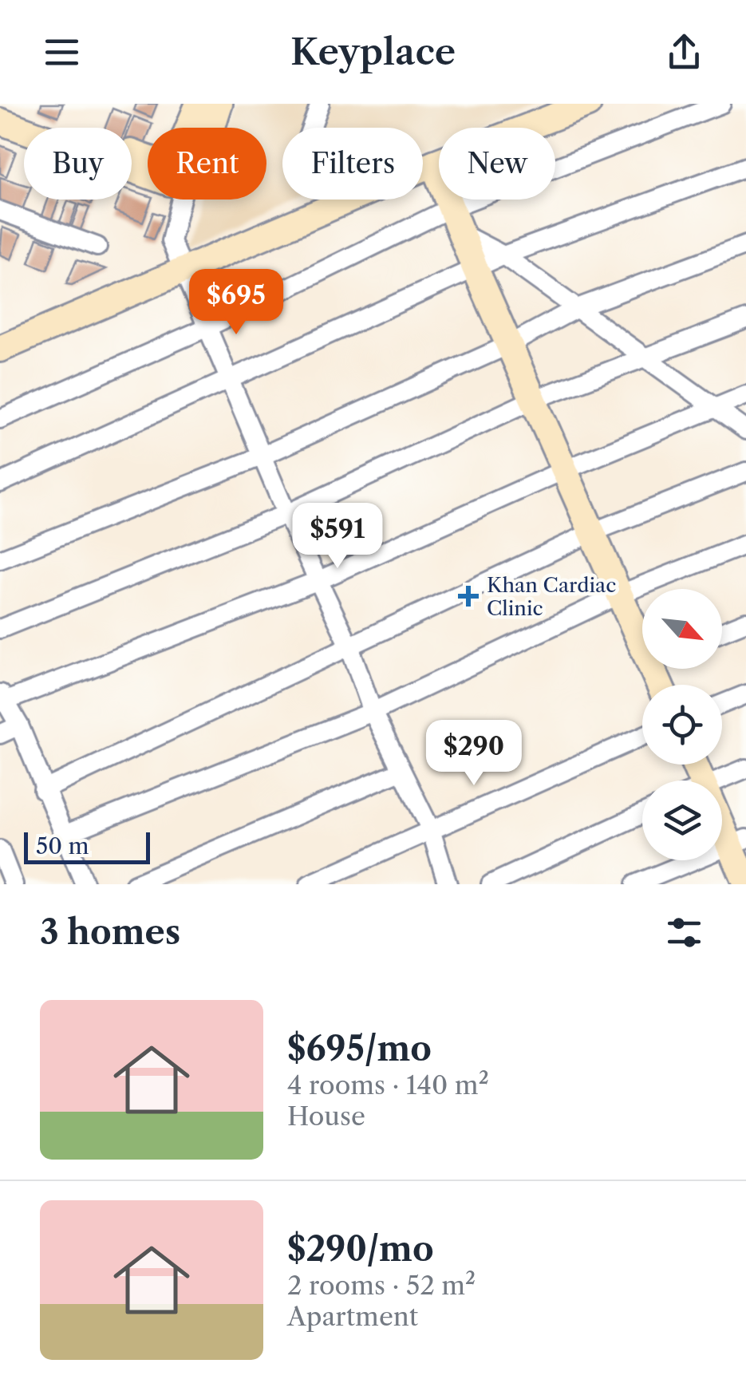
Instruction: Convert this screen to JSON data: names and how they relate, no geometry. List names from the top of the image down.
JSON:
{
  "places": {
    "health": ["Khan Cardiac Clinic"]
  },
  "scale_bar": "50 m",
  "north": "bottom right",
  "page": {
    "header": "Keyplace",
    "chip": [
      "Buy",
      "Rent",
      "Filters",
      "New"
    ],
    "price": ["$695", "$591", "$290"],
    "scale": "50 m",
    "heading": "3 homes",
    "list": [
      {
        "name": "$695/mo",
        "note": "4 rooms · 140 m² · House"
      },
      {
        "name": "$290/mo",
        "note": "2 rooms · 52 m² · Apartment"
      }
    ]
  }
}
